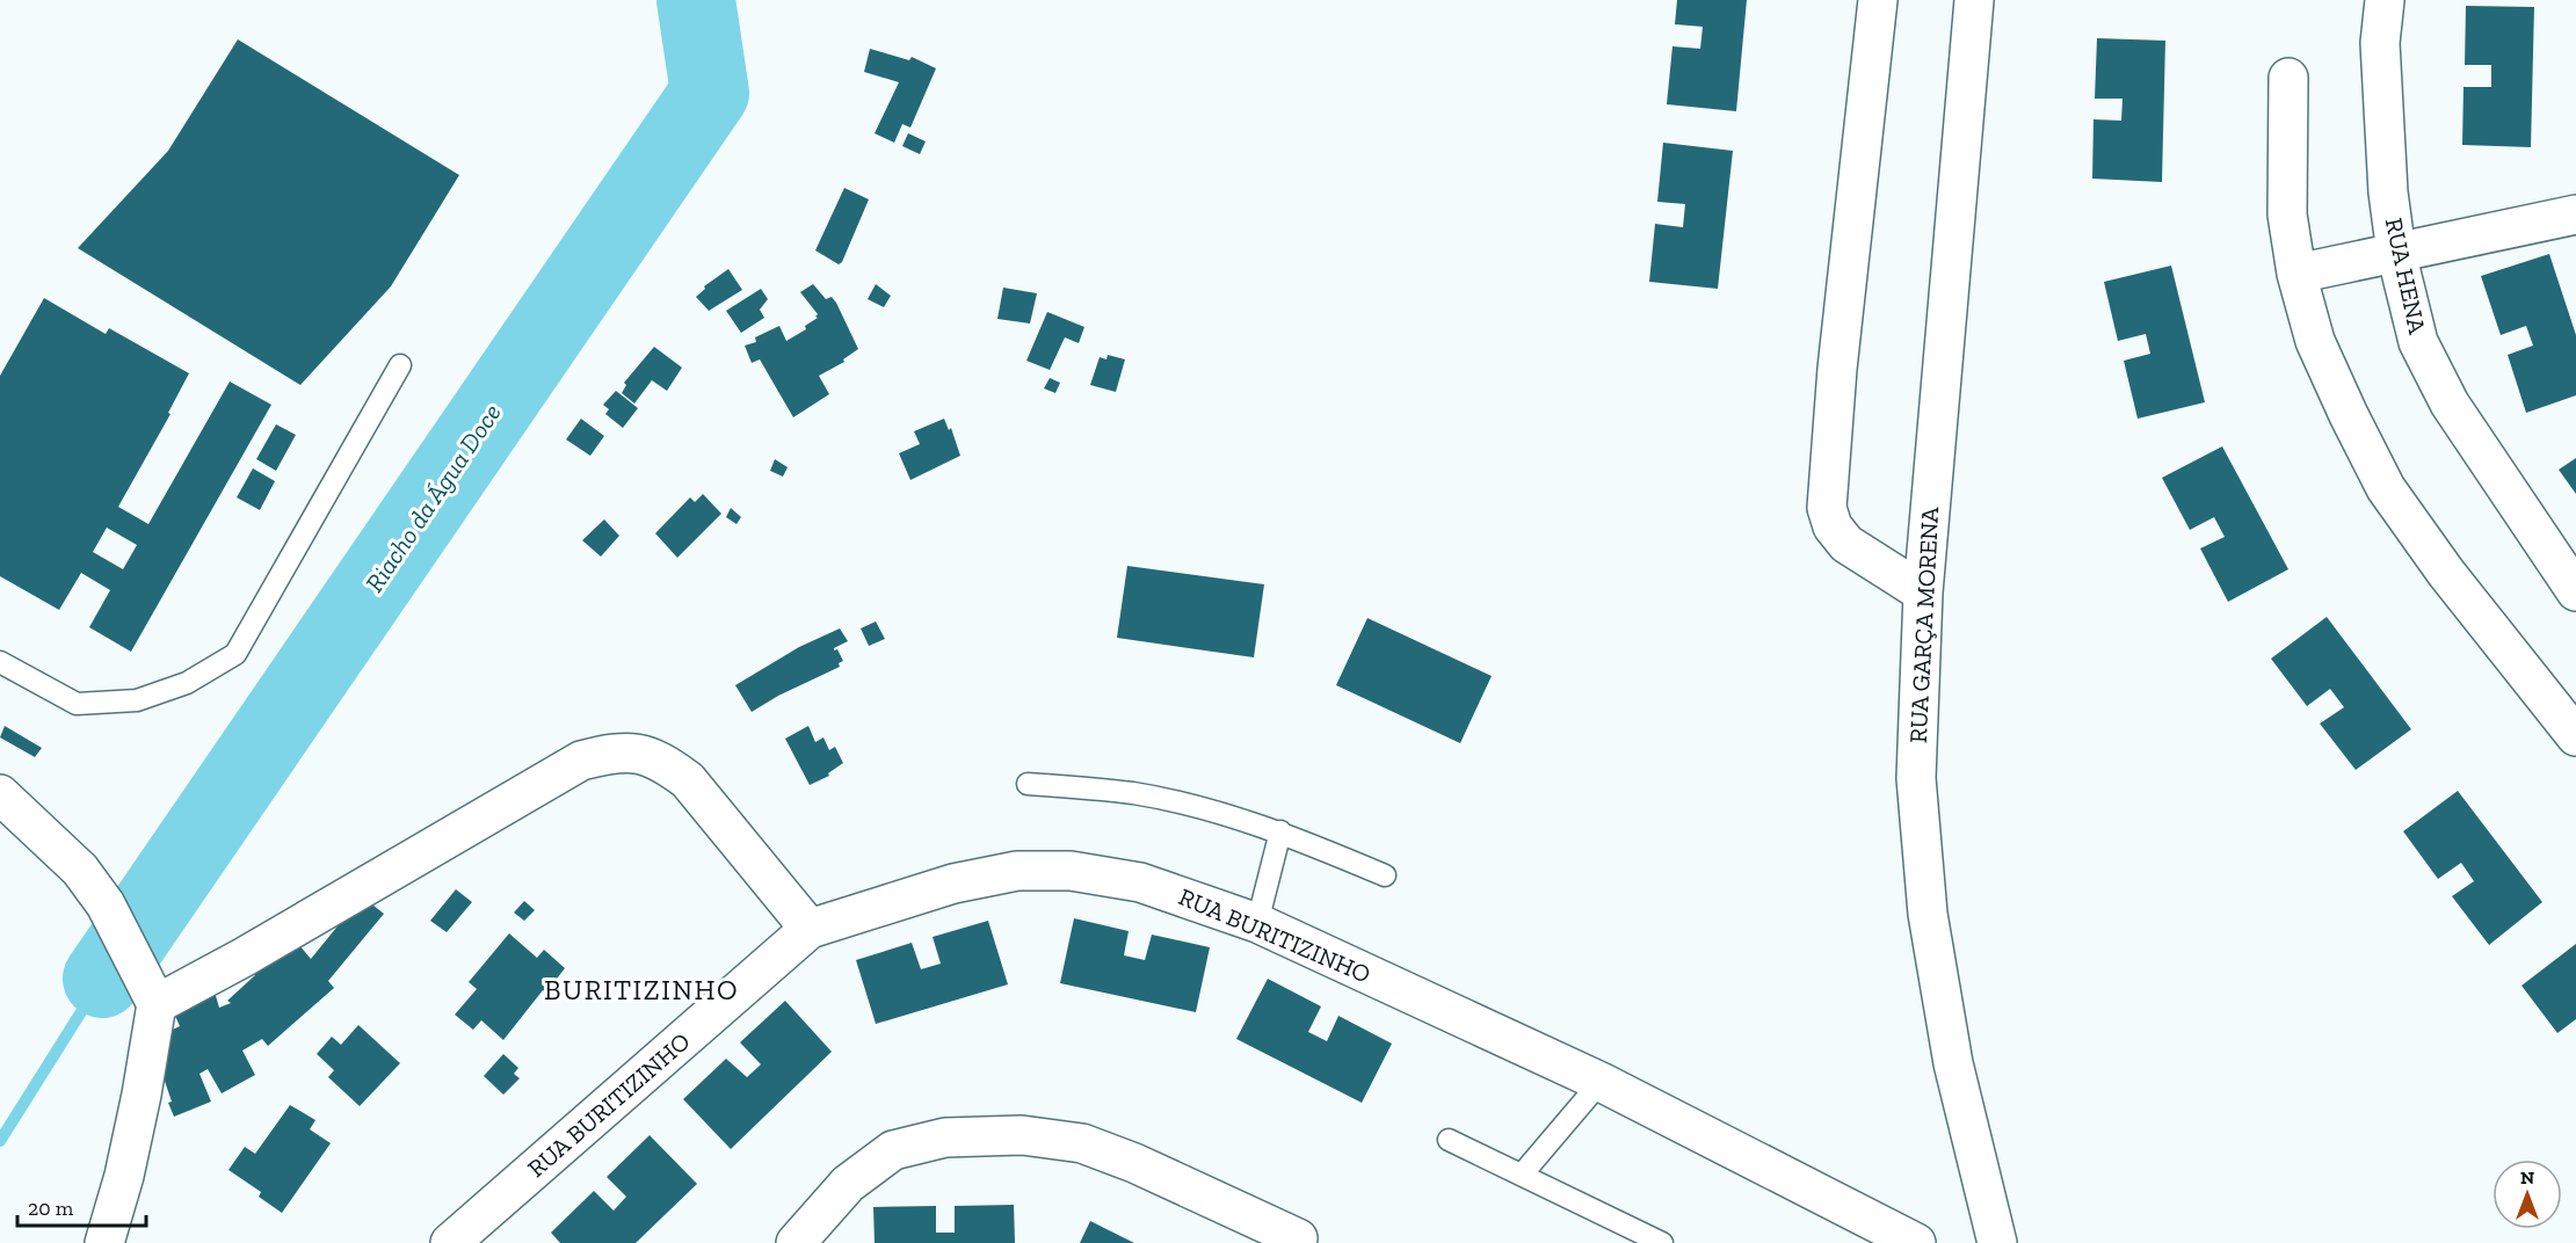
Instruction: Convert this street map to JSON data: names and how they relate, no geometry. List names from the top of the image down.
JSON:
{
  "streets": {
    "street": ["RUA HENA", "RUA GARÇA MORENA", "RUA BURITIZINHO"]
  },
  "districts": ["BURITIZINHO"],
  "water": ["Riacho da Água Doce"],
  "scale_bar": "20 m",
  "north": "top"
}
